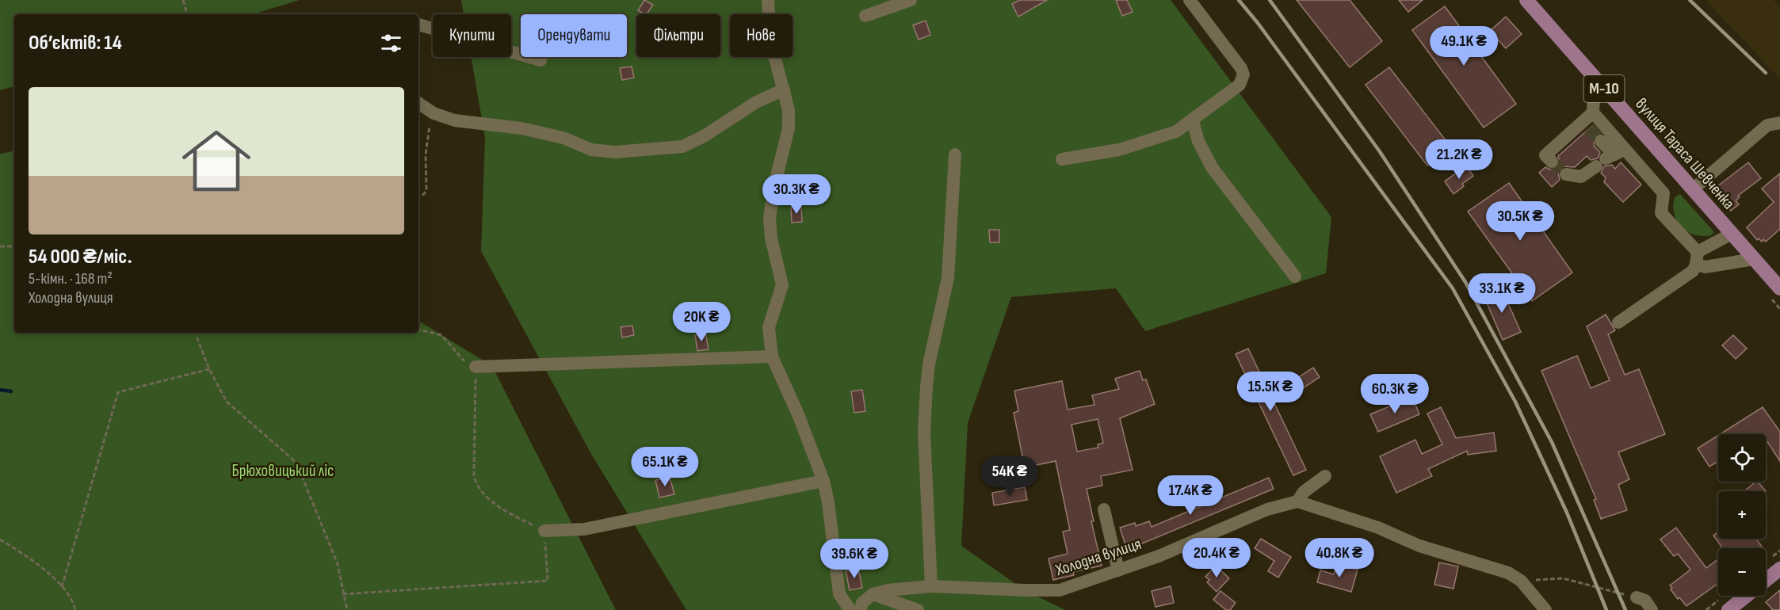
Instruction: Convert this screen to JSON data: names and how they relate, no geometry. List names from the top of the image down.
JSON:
{
  "streets": {
    "main road": ["М-10", "вулиця Тараса Шевченка"],
    "street": ["Холодна вулиця"]
  },
  "parks": ["Брюховицький ліс"],
  "page": {
    "chip": [
      "Купити",
      "Орендувати",
      "Фільтри",
      "Нове"
    ],
    "heading": "Об’єктів: 14",
    "price": [
      "49.1K ₴",
      "21.2K ₴",
      "30.3K ₴",
      "30.5K ₴",
      "33.1K ₴",
      "20K ₴",
      "15.5K ₴",
      "60.3K ₴",
      "65.1K ₴",
      "54K ₴",
      "17.4K ₴",
      "20.4K ₴",
      "40.8K ₴",
      "39.6K ₴"
    ],
    "list": [
      {
        "name": "54 000 ₴/міс.",
        "note": "5-кімн. · 168 m² · Холодна вулиця"
      }
    ],
    "map_buttons": ["+", "−"]
  }
}
